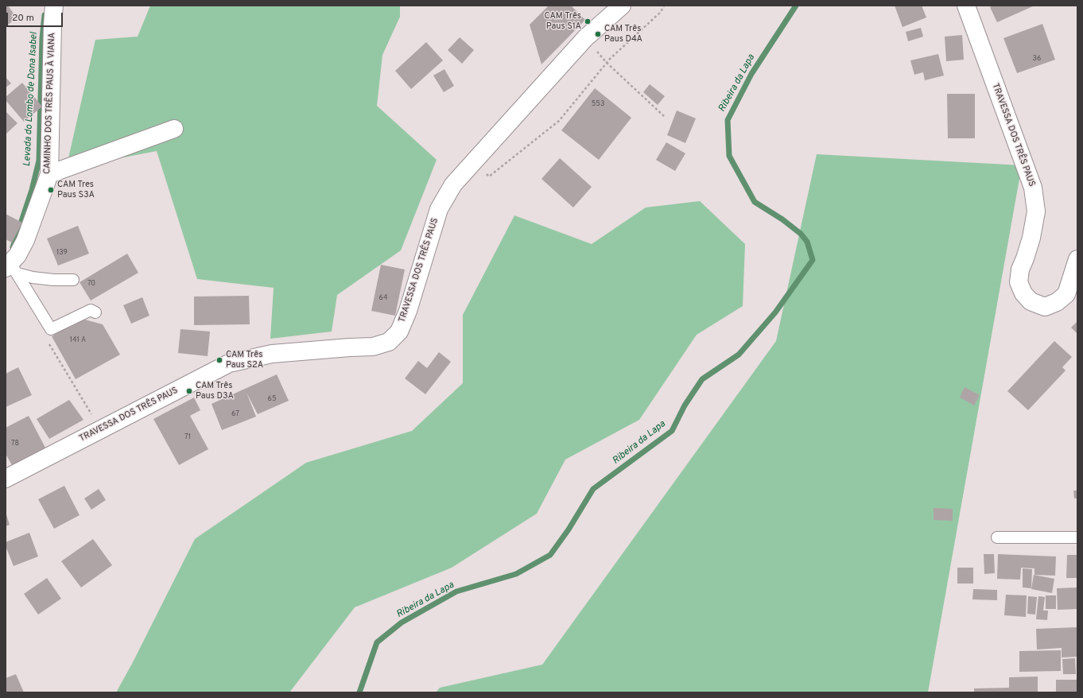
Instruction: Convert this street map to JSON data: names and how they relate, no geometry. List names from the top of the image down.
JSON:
{
  "streets": {
    "street": ["CAMINHO DOS TRÊS PAUS À VIANA", "TRAVESSA DOS TRÊS PAUS"]
  },
  "water": ["Ribeira da Lapa", "Levada do Lombo de Dona Isabel"],
  "places": [
    "CAM Três Paus S1A",
    "CAM Três Paus D4A",
    "CAM Tres Paus S3A",
    "CAM Três Paus S2A",
    "CAM Três Paus D3A"
  ],
  "house_numbers": [
    "36",
    "553",
    "139",
    "70",
    "64",
    "141 A",
    "65",
    "67",
    "71",
    "78"
  ],
  "scale_bar": "20 m"
}
